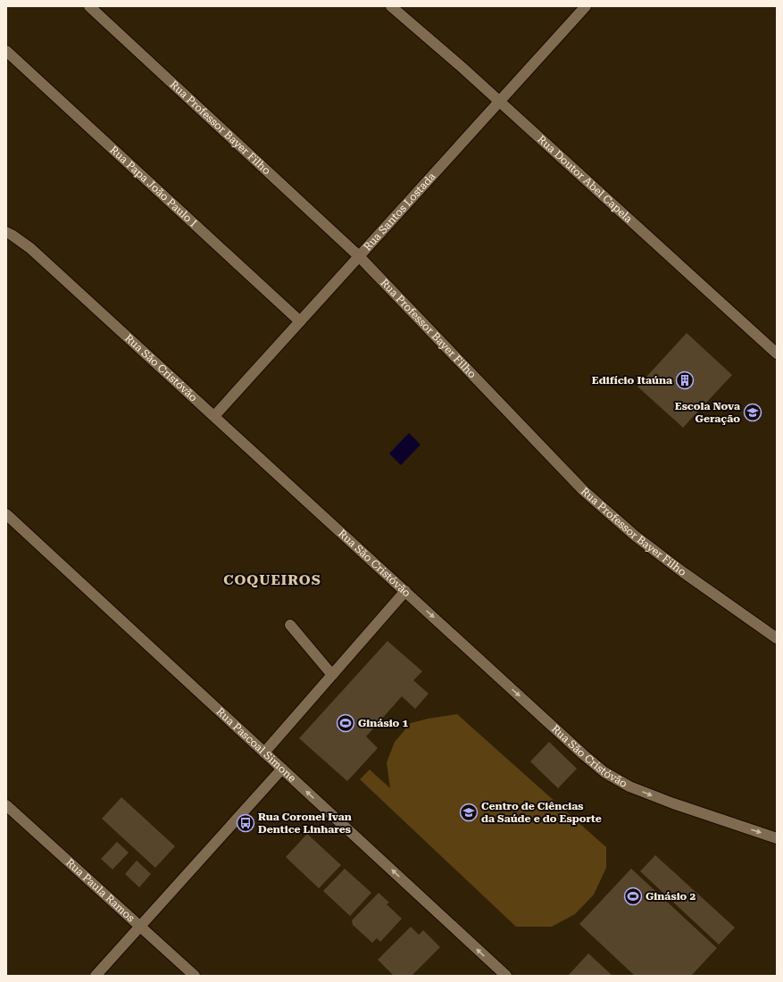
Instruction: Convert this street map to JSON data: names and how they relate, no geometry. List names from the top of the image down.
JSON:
{
  "streets": {
    "street": [
      "Rua Professor Bayer Filho",
      "Rua Doutor Abel Capela",
      "Rua Papa João Paulo I",
      "Rua Santos Lostada",
      "Rua São Cristóvão",
      "Rua Pascoal Simone",
      "Rua Paula Ramos"
    ]
  },
  "crossings": [
    ["Rua Professor Bayer Filho", "Rua Santos Lostada"],
    ["Rua Doutor Abel Capela", "Rua Santos Lostada"],
    ["Rua Papa João Paulo I", "Rua Santos Lostada"],
    ["Rua Santos Lostada", "Rua São Cristóvão"]
  ],
  "one_way": ["Rua São Cristóvão", "Rua Pascoal Simone"],
  "districts": ["COQUEIROS"],
  "places": {
    "building": ["Edifício Itaúna"],
    "school or university": ["Escola Nova Geração", "Centro de Ciências da Saúde e do Esporte"],
    "sports": ["Ginásio 1", "Ginásio 2"],
    "bus stop": ["Rua Coronel Ivan Dentice Linhares"]
  }
}
